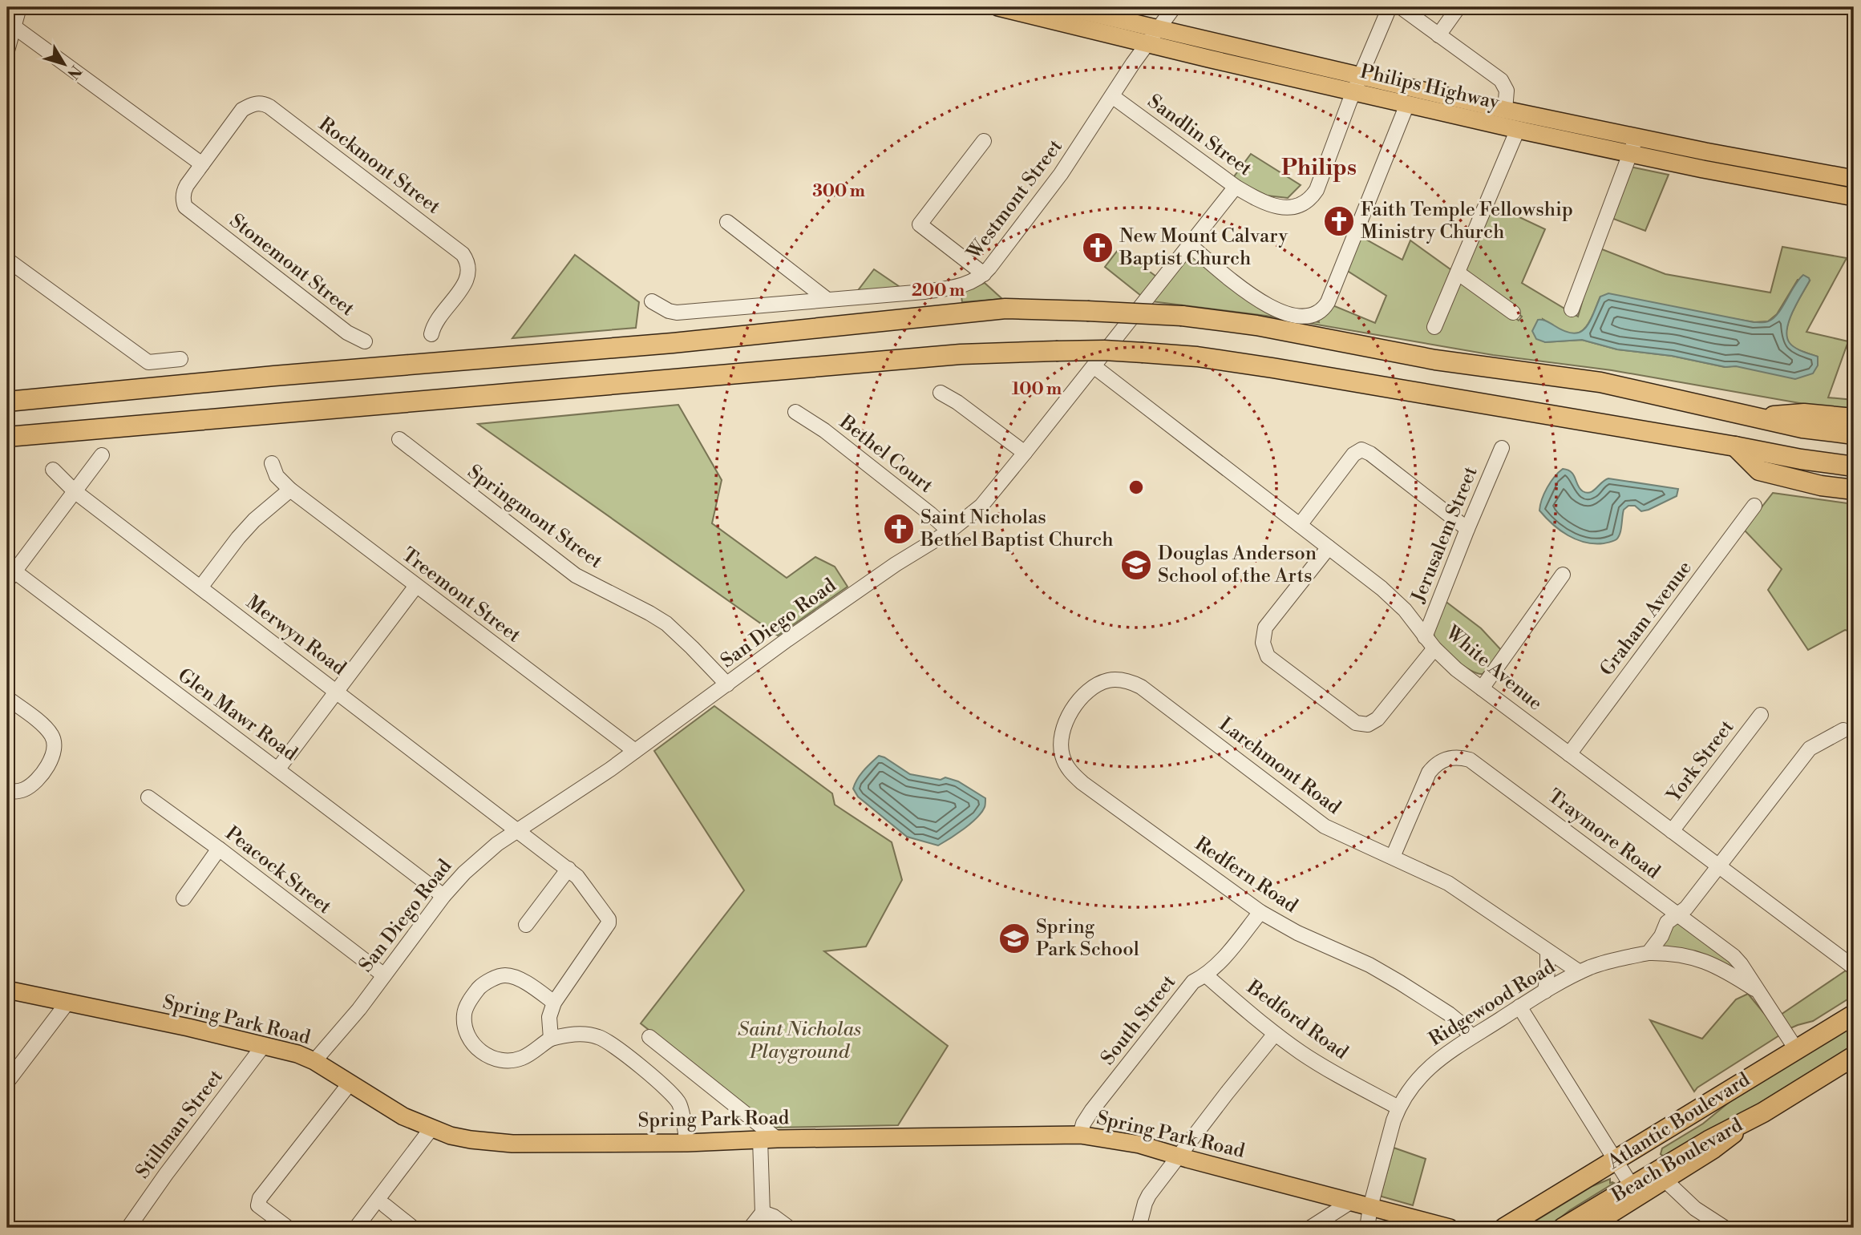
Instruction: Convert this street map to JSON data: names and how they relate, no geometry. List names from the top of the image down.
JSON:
{
  "streets": {
    "highway": ["Atlantic Boulevard", "Beach Boulevard"],
    "main road": ["Philips Highway", "Spring Park Road"],
    "street": [
      "Sandlin Street",
      "Rockmont Street",
      "Westmont Street",
      "Stonemont Street",
      "Bethel Court",
      "Springmont Street",
      "Jerusalem Street",
      "Treemont Street",
      "Graham Avenue",
      "San Diego Road",
      "Merwyn Road",
      "White Avenue",
      "Glen Mawr Road",
      "York Street",
      "Larchmont Road",
      "Traymore Road",
      "Peacock Street",
      "Redfern Road",
      "Ridgewood Road",
      "South Street",
      "Bedford Road",
      "Stillman Street"
    ]
  },
  "crossings": [
    ["Philips Highway", "Sandlin Street"],
    ["Philips Highway", "Westmont Street"],
    ["Sandlin Street", "Westmont Street"],
    ["Sandlin Street", "San Diego Road"],
    ["Rockmont Street", "Stonemont Street"],
    ["Bethel Court", "San Diego Road"],
    ["Springmont Street", "San Diego Road"],
    ["Jerusalem Street", "White Avenue"],
    ["Treemont Street", "San Diego Road"],
    ["Graham Avenue", "White Avenue"],
    ["San Diego Road", "Merwyn Road"],
    ["San Diego Road", "White Avenue"],
    ["San Diego Road", "Glen Mawr Road"],
    ["San Diego Road", "Peacock Street"],
    ["San Diego Road", "Spring Park Road"],
    ["White Avenue", "York Street"],
    ["Larchmont Road", "Traymore Road"],
    ["Larchmont Road", "Redfern Road"],
    ["Larchmont Road", "Ridgewood Road"],
    ["Traymore Road", "Ridgewood Road"],
    ["Traymore Road", "Atlantic Boulevard"],
    ["Redfern Road", "Ridgewood Road"],
    ["Redfern Road", "South Street"],
    ["Ridgewood Road", "Spring Park Road"],
    ["Ridgewood Road", "Bedford Road"],
    ["Spring Park Road", "South Street"],
    ["Spring Park Road", "Stillman Street"],
    ["South Street", "Bedford Road"]
  ],
  "districts": ["Philips"],
  "parks": ["Saint Nicholas Playground"],
  "places": {
    "church": ["Faith Temple Fellowship Ministry Church", "New Mount Calvary Baptist Church", "Saint Nicholas Bethel Baptist Church"],
    "school or university": ["Douglas Anderson School of the Arts", "Spring Park School"]
  },
  "north": "bottom right",
  "rings": ["300 m", "200 m", "100 m"]
}
